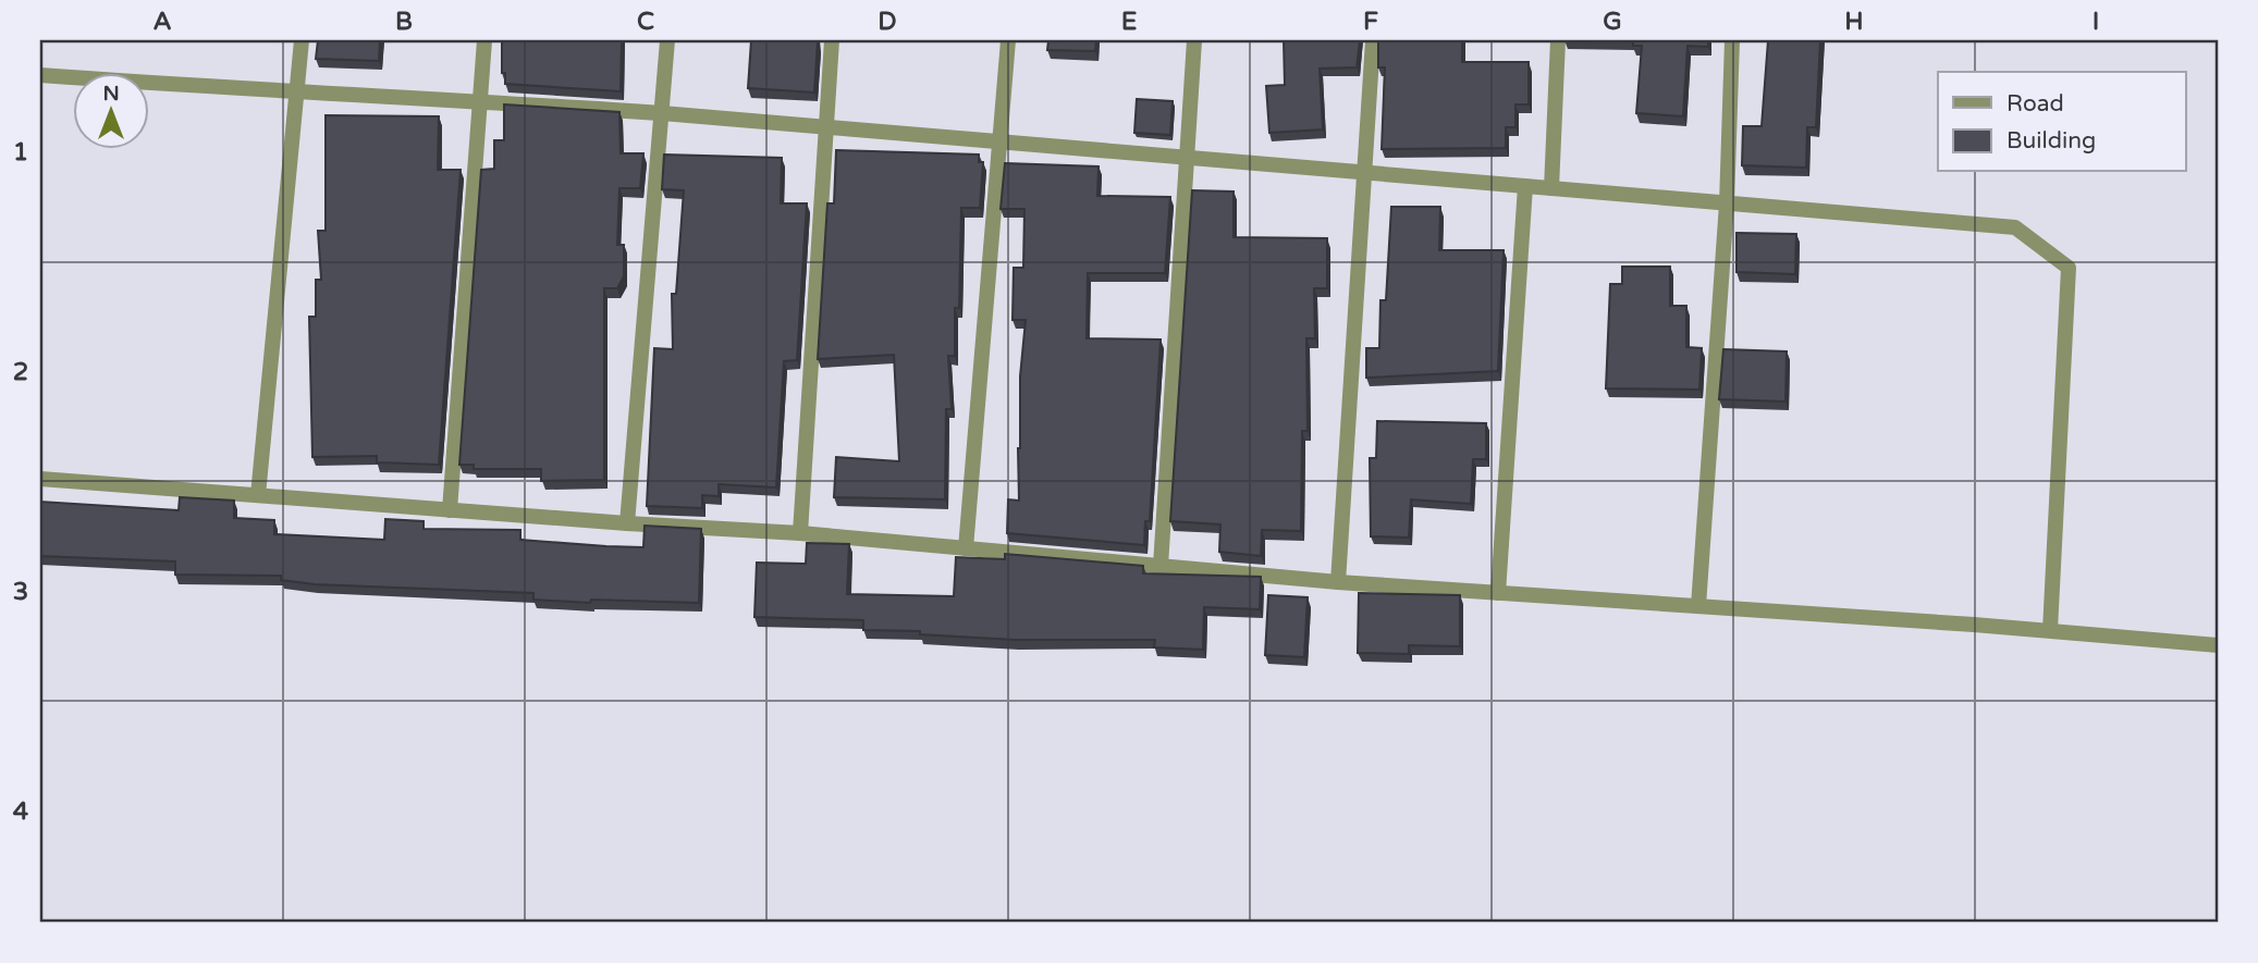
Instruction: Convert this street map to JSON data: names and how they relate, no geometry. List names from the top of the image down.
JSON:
{
  "legend": ["Road", "Building"],
  "north": "top",
  "grid": {
    "columns": [
      "A",
      "B",
      "C",
      "D",
      "E",
      "F",
      "G",
      "H",
      "I"
    ],
    "rows": [
      "1",
      "2",
      "3",
      "4"
    ]
  }
}
